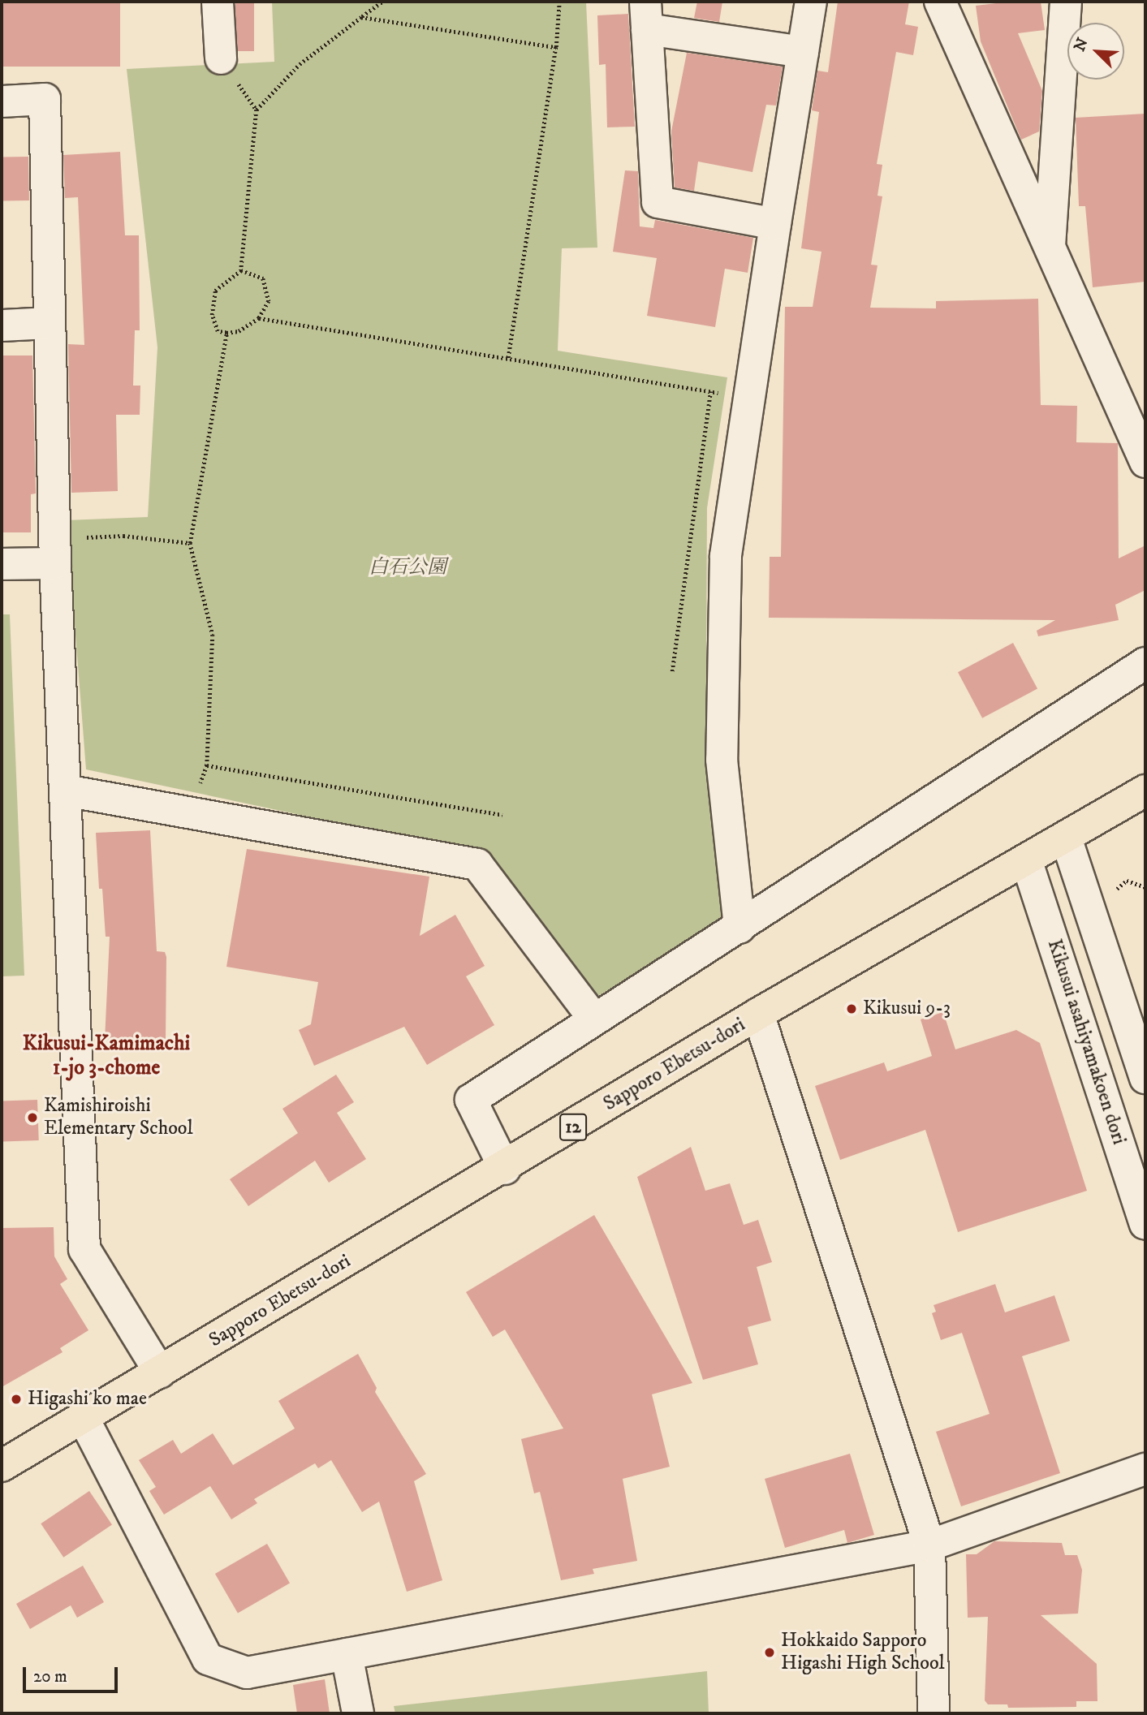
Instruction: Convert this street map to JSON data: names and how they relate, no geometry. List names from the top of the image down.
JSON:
{
  "streets": {
    "highway": ["Sapporo Ebetsu-dori", "12"],
    "street": ["Kikusui asahiyamakoen dori"]
  },
  "crossings": [
    ["Kikusui asahiyamakoen dori", "Sapporo Ebetsu-dori"]
  ],
  "districts": ["Kikusui-Kamimachi 1-jo 3-chome"],
  "parks": ["白石公園"],
  "places": [
    "Kikusui 9-3",
    "Kamishiroishi Elementary School",
    "Higashi ko mae",
    "Hokkaido Sapporo Higashi High School"
  ],
  "scale_bar": "20 m",
  "north": "top left"
}
